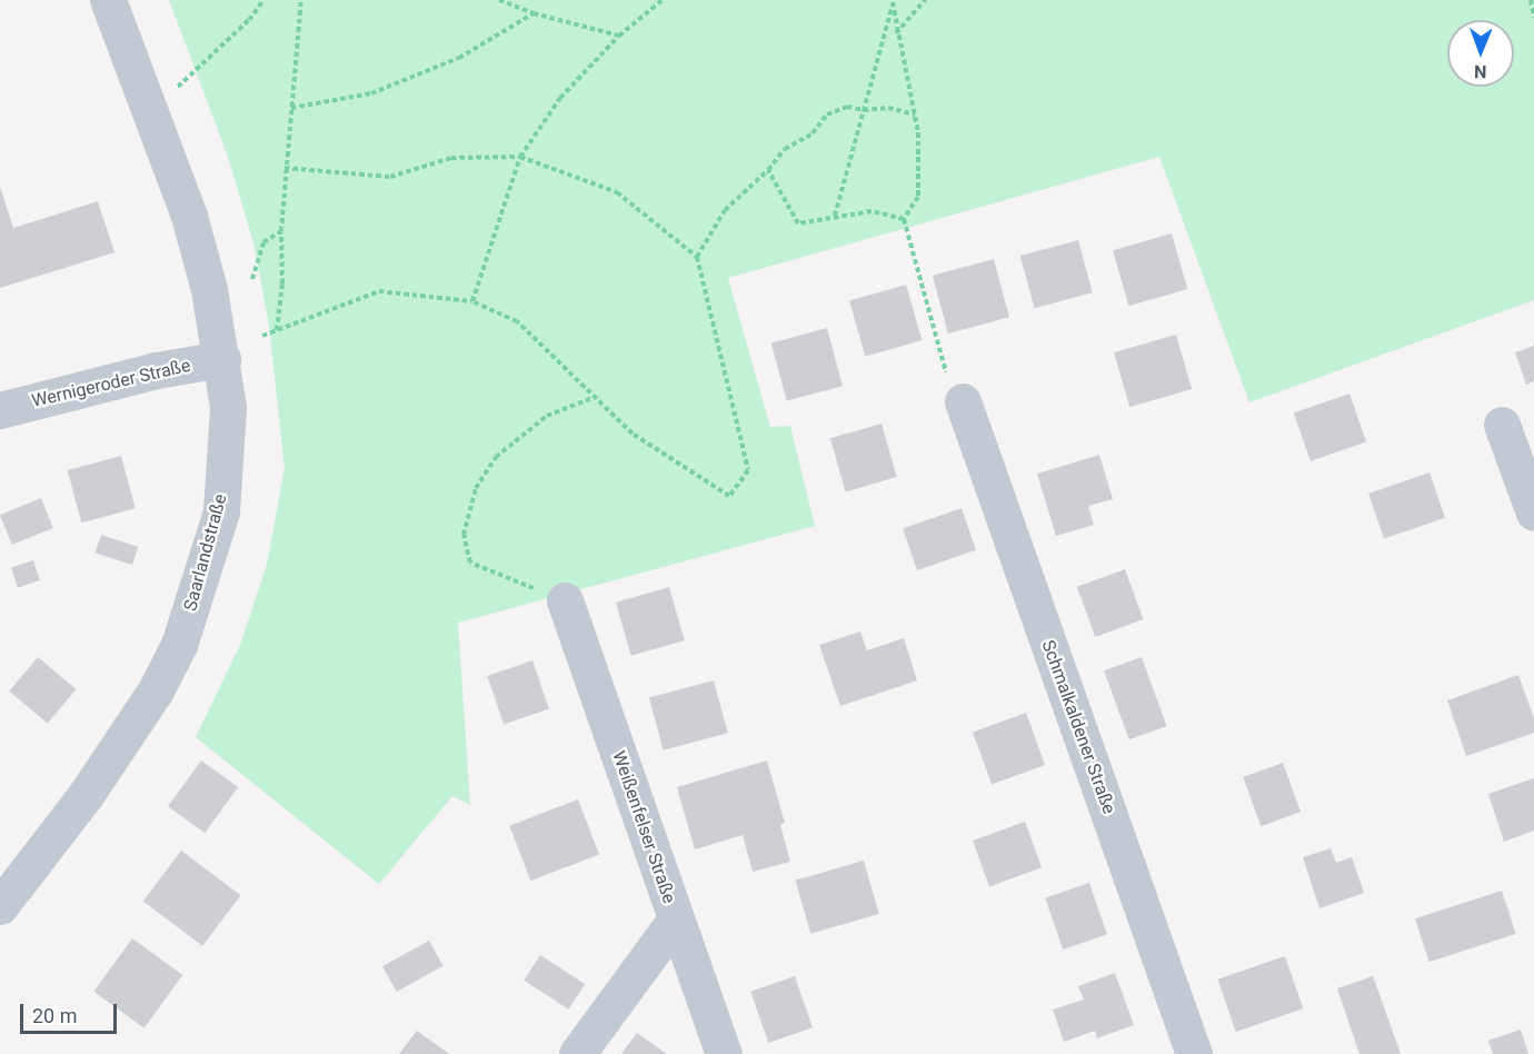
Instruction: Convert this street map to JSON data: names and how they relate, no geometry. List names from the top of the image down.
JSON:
{
  "streets": {
    "street": [
      "Wernigeroder Straße",
      "Saarlandstraße",
      "Schmalkaldener Straße",
      "Weißenfelser Straße"
    ]
  },
  "crossings": [
    ["Wernigeroder Straße", "Saarlandstraße"]
  ],
  "scale_bar": "20 m",
  "north": "bottom"
}
